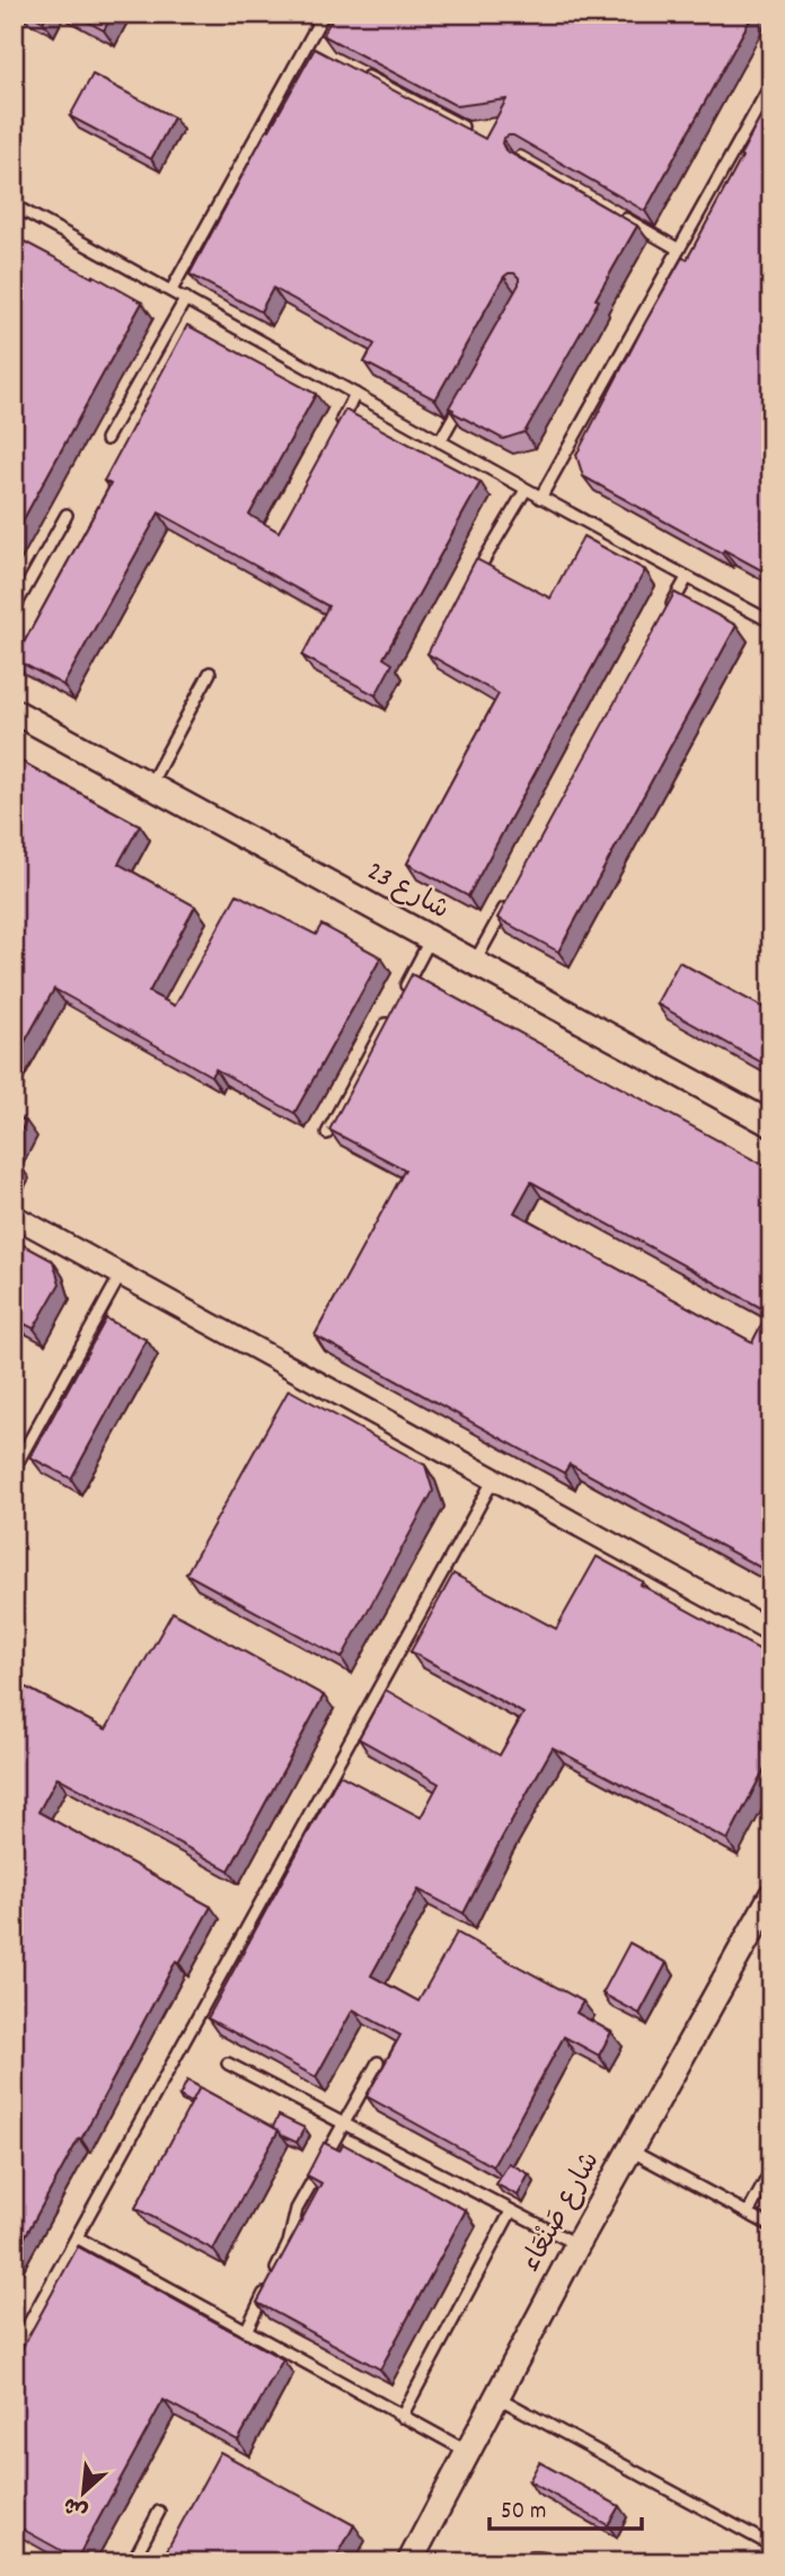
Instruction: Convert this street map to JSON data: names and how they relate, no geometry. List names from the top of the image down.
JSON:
{
  "streets": {
    "street": ["شارع 23", "شارع صَنْعَاء"]
  },
  "scale_bar": "50 m",
  "north": "bottom left"
}
